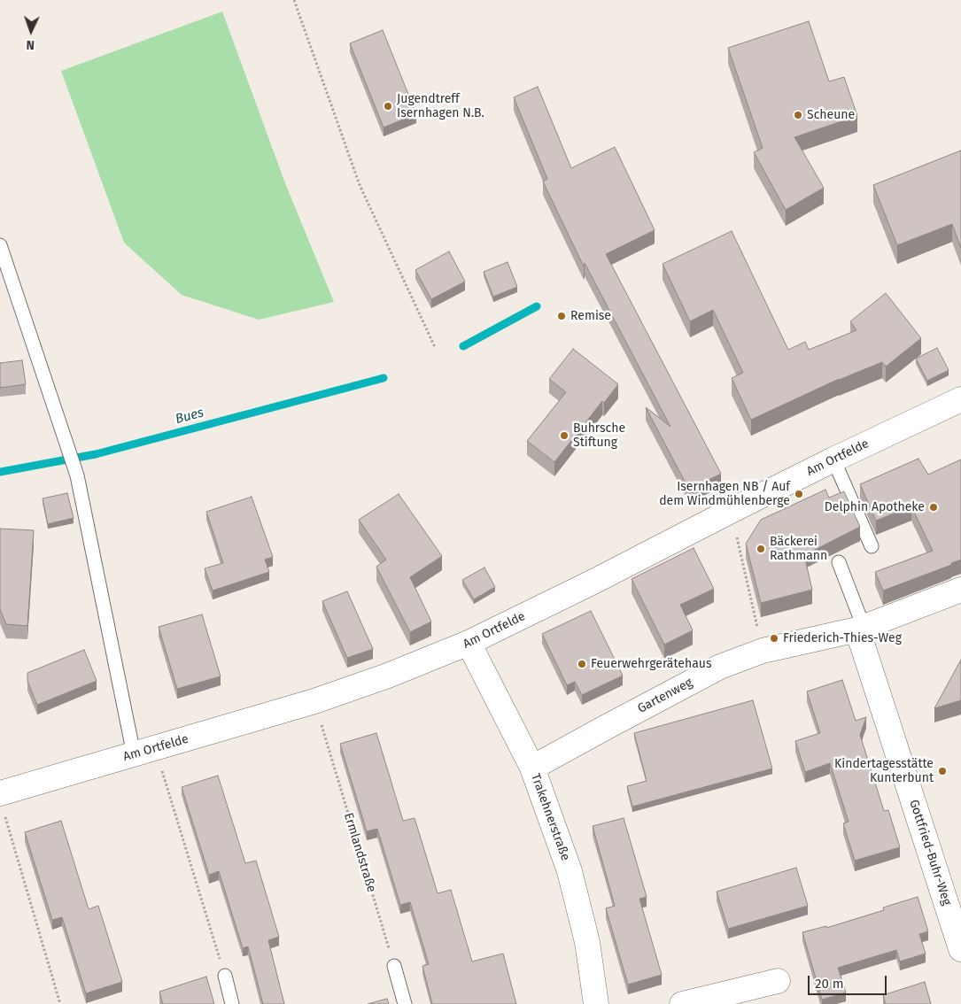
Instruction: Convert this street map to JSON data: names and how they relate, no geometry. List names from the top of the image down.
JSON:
{
  "streets": {
    "street": [
      "Am Ortfelde",
      "Gartenweg",
      "Trakehnerstraße",
      "Gottfried-Buhr-Weg"
    ],
    "path": ["Ermlandstraße"]
  },
  "crossings": [
    ["Am Ortfelde", "Trakehnerstraße"],
    ["Am Ortfelde", "Ermlandstraße"],
    ["Gartenweg", "Trakehnerstraße"],
    ["Gartenweg", "Gottfried-Buhr-Weg"]
  ],
  "water": ["Bues"],
  "places": [
    "Jugendtreff Isernhagen N.B.",
    "Scheune",
    "Remise",
    "Buhrsche Stiftung",
    "Isernhagen NB / Auf dem Windmühlenberge",
    "Delphin Apotheke",
    "Bäckerei Rathmann",
    "Friederich-Thies-Weg",
    "Feuerwehrgerätehaus",
    "Kindertagesstätte Kunterbunt"
  ],
  "scale_bar": "20 m",
  "north": "bottom"
}
